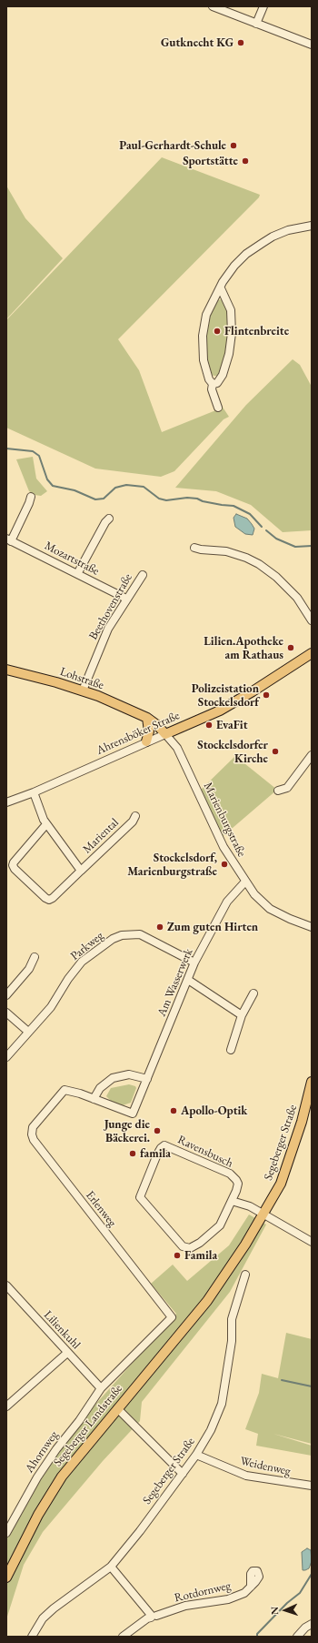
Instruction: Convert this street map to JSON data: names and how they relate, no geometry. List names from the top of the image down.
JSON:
{
  "streets": {
    "main road": [
      "Lohstraße",
      "Ahrensböker Straße",
      "Segeberger Straße",
      "Segeberger Landstraße"
    ],
    "street": [
      "Mozartstraße",
      "Beethovenstraße",
      "Marienburgstraße",
      "Mariental",
      "Parkweg",
      "Am Wasserwerk",
      "Ravensbusch",
      "Erlenweg",
      "Lilienkuhl",
      "Ahornweg",
      "Weidenweg",
      "Rotdornweg"
    ]
  },
  "crossings": [
    ["Mozartstraße", "Beethovenstraße"],
    ["Beethovenstraße", "Lohstraße"],
    ["Lohstraße", "Ahrensböker Straße"],
    ["Lohstraße", "Marienburgstraße"],
    ["Ahrensböker Straße", "Marienburgstraße"],
    ["Ahrensböker Straße", "Mariental"],
    ["Marienburgstraße", "Am Wasserwerk"],
    ["Parkweg", "Am Wasserwerk"],
    ["Am Wasserwerk", "Erlenweg"],
    ["Segeberger Straße", "Segeberger Landstraße"],
    ["Segeberger Straße", "Weidenweg"],
    ["Erlenweg", "Lilienkuhl"],
    ["Erlenweg", "Ahornweg"],
    ["Lilienkuhl", "Ahornweg"]
  ],
  "places": [
    "Gutknecht KG",
    "Paul-Gerhardt-Schule",
    "Sportstätte",
    "Flintenbreite",
    "Lilien.Apotheke am Rathaus",
    "Polizeistation Stockelsdorf",
    "EvaFit",
    "Stockelsdorfer Kirche",
    "Stockelsdorf, Marienburgstraße",
    "Zum guten Hirten",
    "Apollo-Optik",
    "Junge die Bäckerei.",
    "famila",
    "Famila"
  ],
  "north": "left"
}
